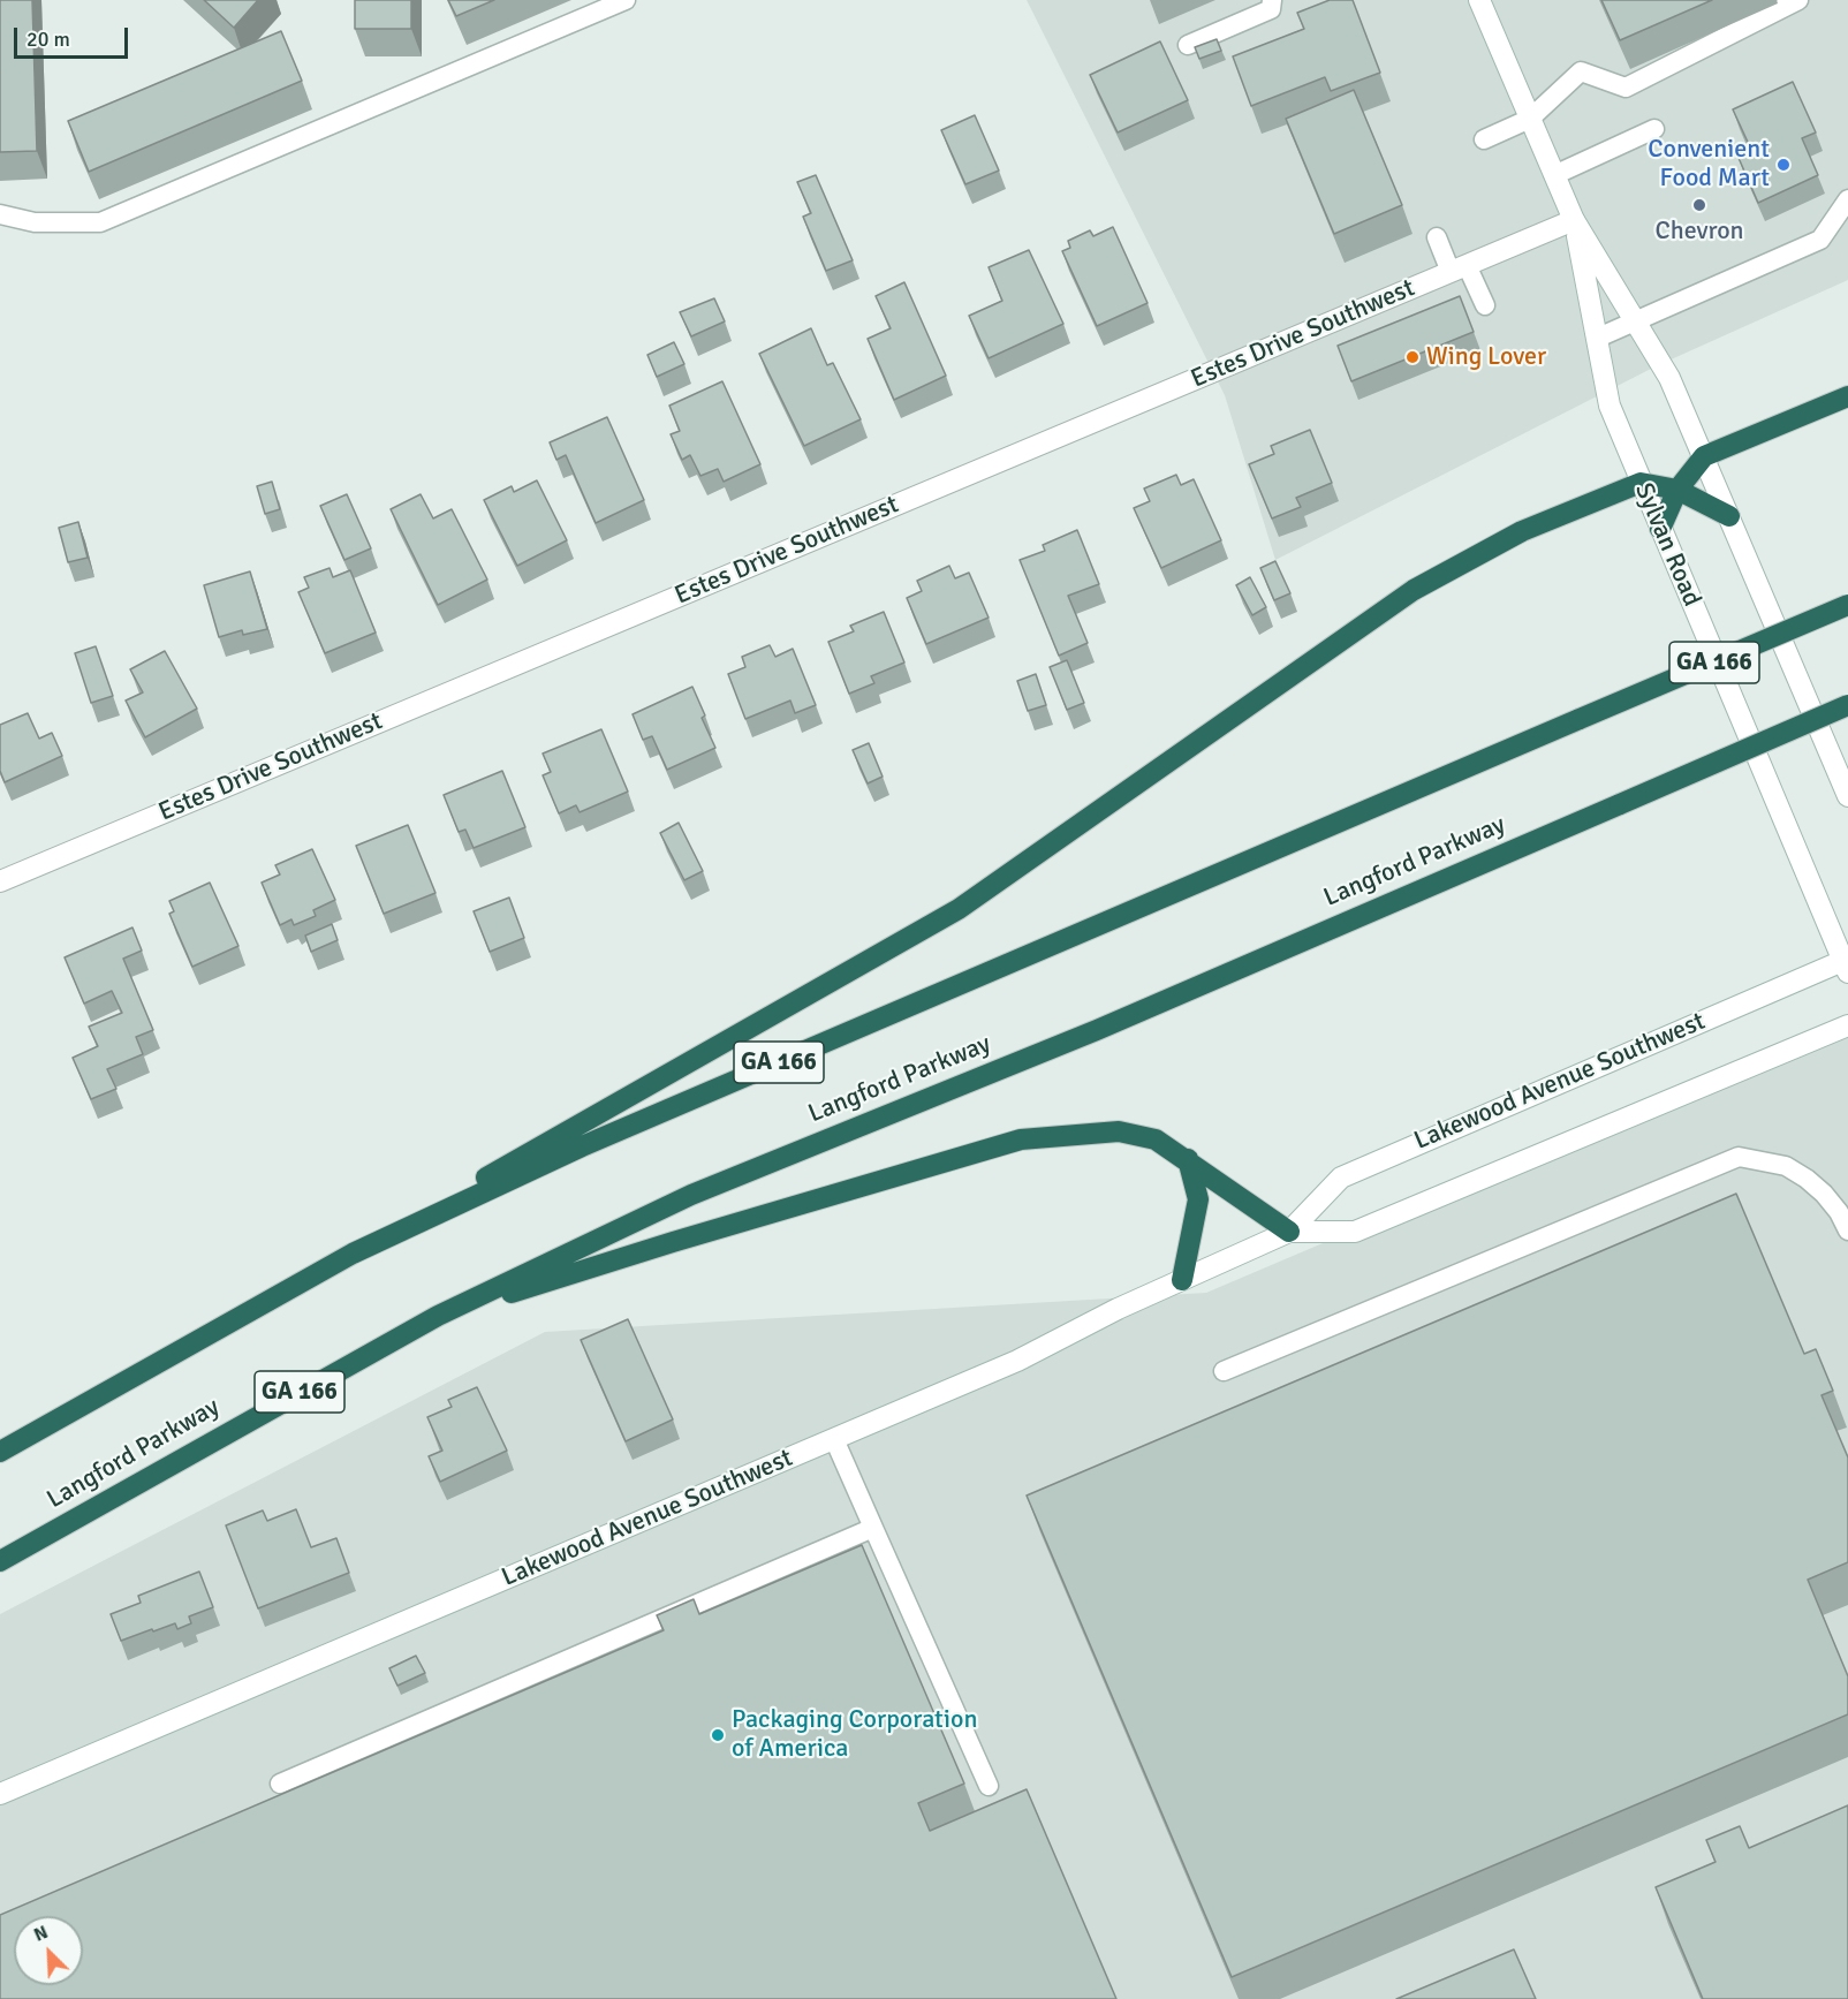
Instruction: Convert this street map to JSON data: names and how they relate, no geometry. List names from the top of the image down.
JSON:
{
  "streets": {
    "highway": ["GA 166", "Langford Parkway"],
    "street": ["Estes Drive Southwest", "Sylvan Road", "Lakewood Avenue Southwest"]
  },
  "crossings": [
    ["Estes Drive Southwest", "Sylvan Road"],
    ["Sylvan Road", "Lakewood Avenue Southwest"]
  ],
  "places": [
    "Convenient Food Mart",
    "Chevron",
    "Wing Lover",
    "Packaging Corporation of America"
  ],
  "scale_bar": "20 m",
  "north": "top left"
}
